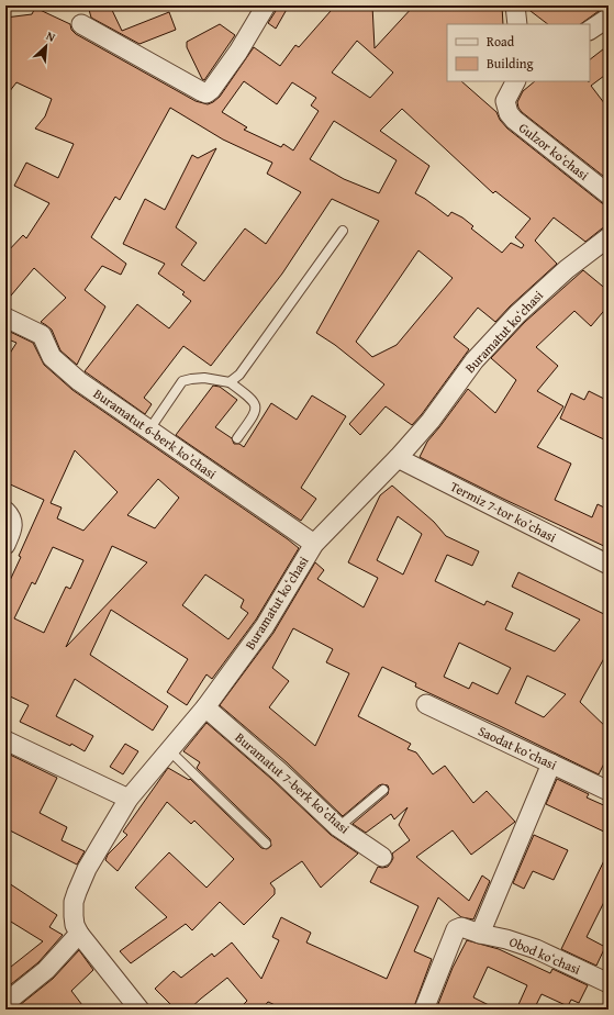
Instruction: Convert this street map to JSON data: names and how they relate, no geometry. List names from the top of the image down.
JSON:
{
  "streets": {
    "street": [
      "Gulzor koʻchasi",
      "Buramatut koʻchasi",
      "Buramatut 6-berk koʼchasi",
      "Termiz 7-tor koʼchasi",
      "Saodat koʻchasi",
      "Buramatut 7-berk koʼchasi",
      "Obod koʻchasi"
    ]
  },
  "crossings": [
    ["Buramatut koʻchasi", "Buramatut 6-berk koʼchasi"],
    ["Buramatut koʻchasi", "Termiz 7-tor koʼchasi"],
    ["Buramatut koʻchasi", "Buramatut 7-berk koʼchasi"]
  ],
  "legend": ["Road", "Building"],
  "north": "top right"
}
